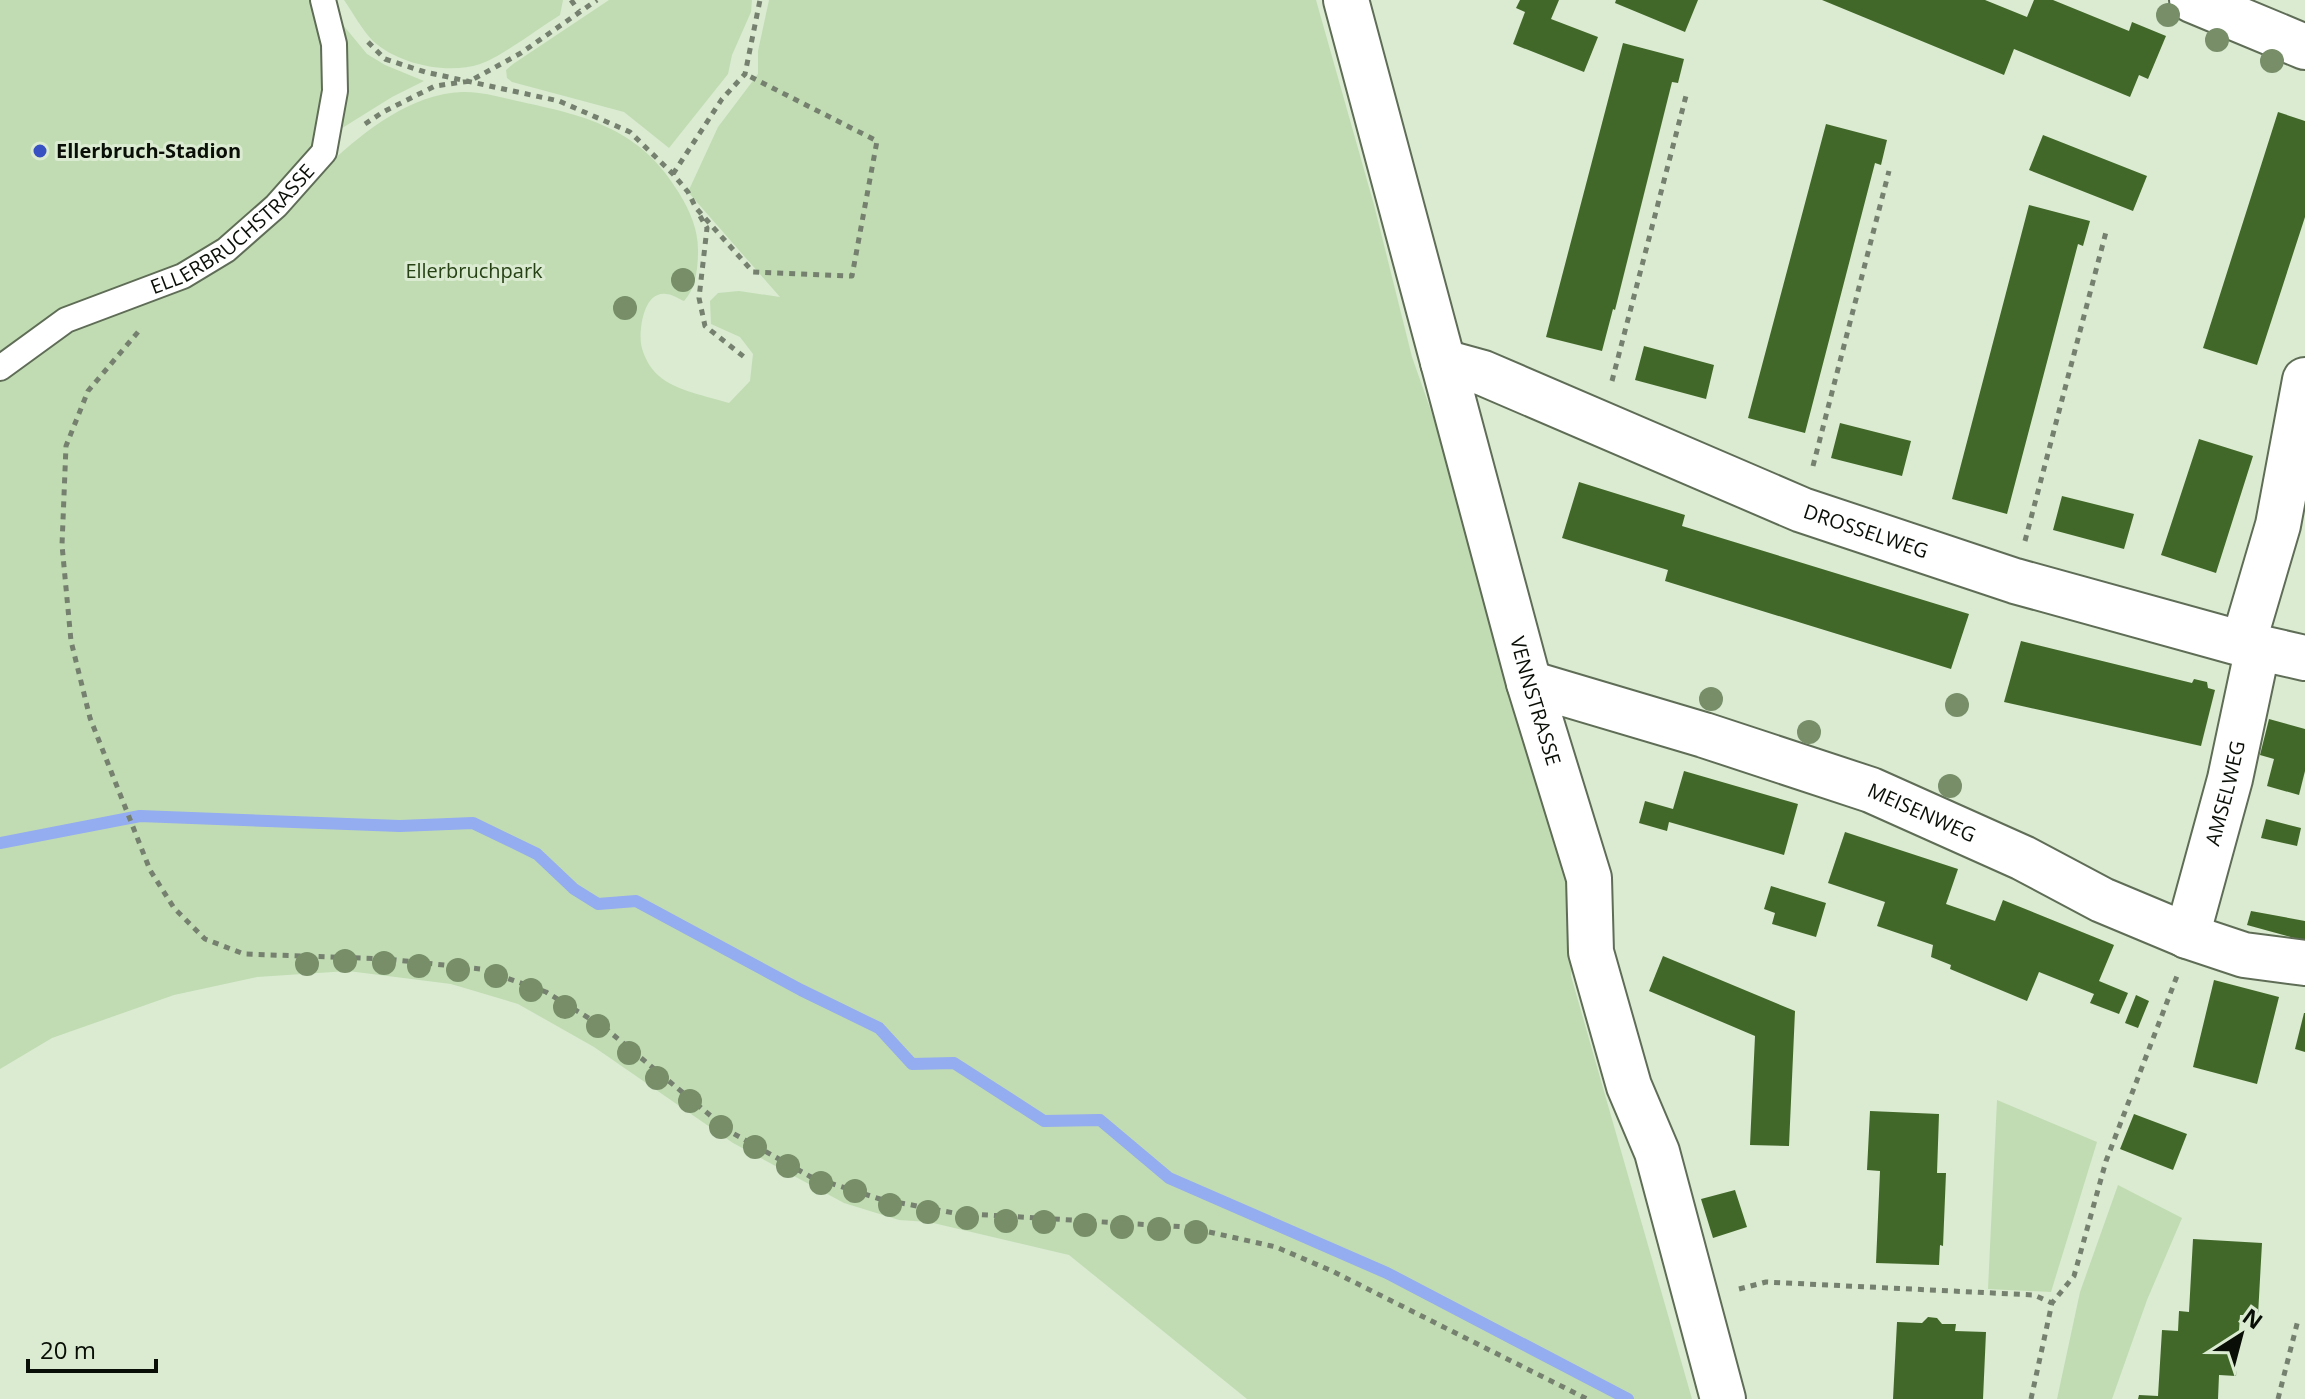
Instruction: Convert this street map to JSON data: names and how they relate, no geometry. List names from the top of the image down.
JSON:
{
  "streets": {
    "street": [
      "DROSSELWEG",
      "VENNSTRASSE",
      "AMSELWEG",
      "MEISENWEG"
    ],
    "lane": ["ELLERBRUCHSTRASSE"]
  },
  "crossings": [
    ["DROSSELWEG", "VENNSTRASSE"],
    ["DROSSELWEG", "AMSELWEG"],
    ["VENNSTRASSE", "MEISENWEG"],
    ["AMSELWEG", "MEISENWEG"]
  ],
  "parks": ["Ellerbruchpark"],
  "places": ["Ellerbruch-Stadion"],
  "scale_bar": "20 m",
  "north": "top right"
}
